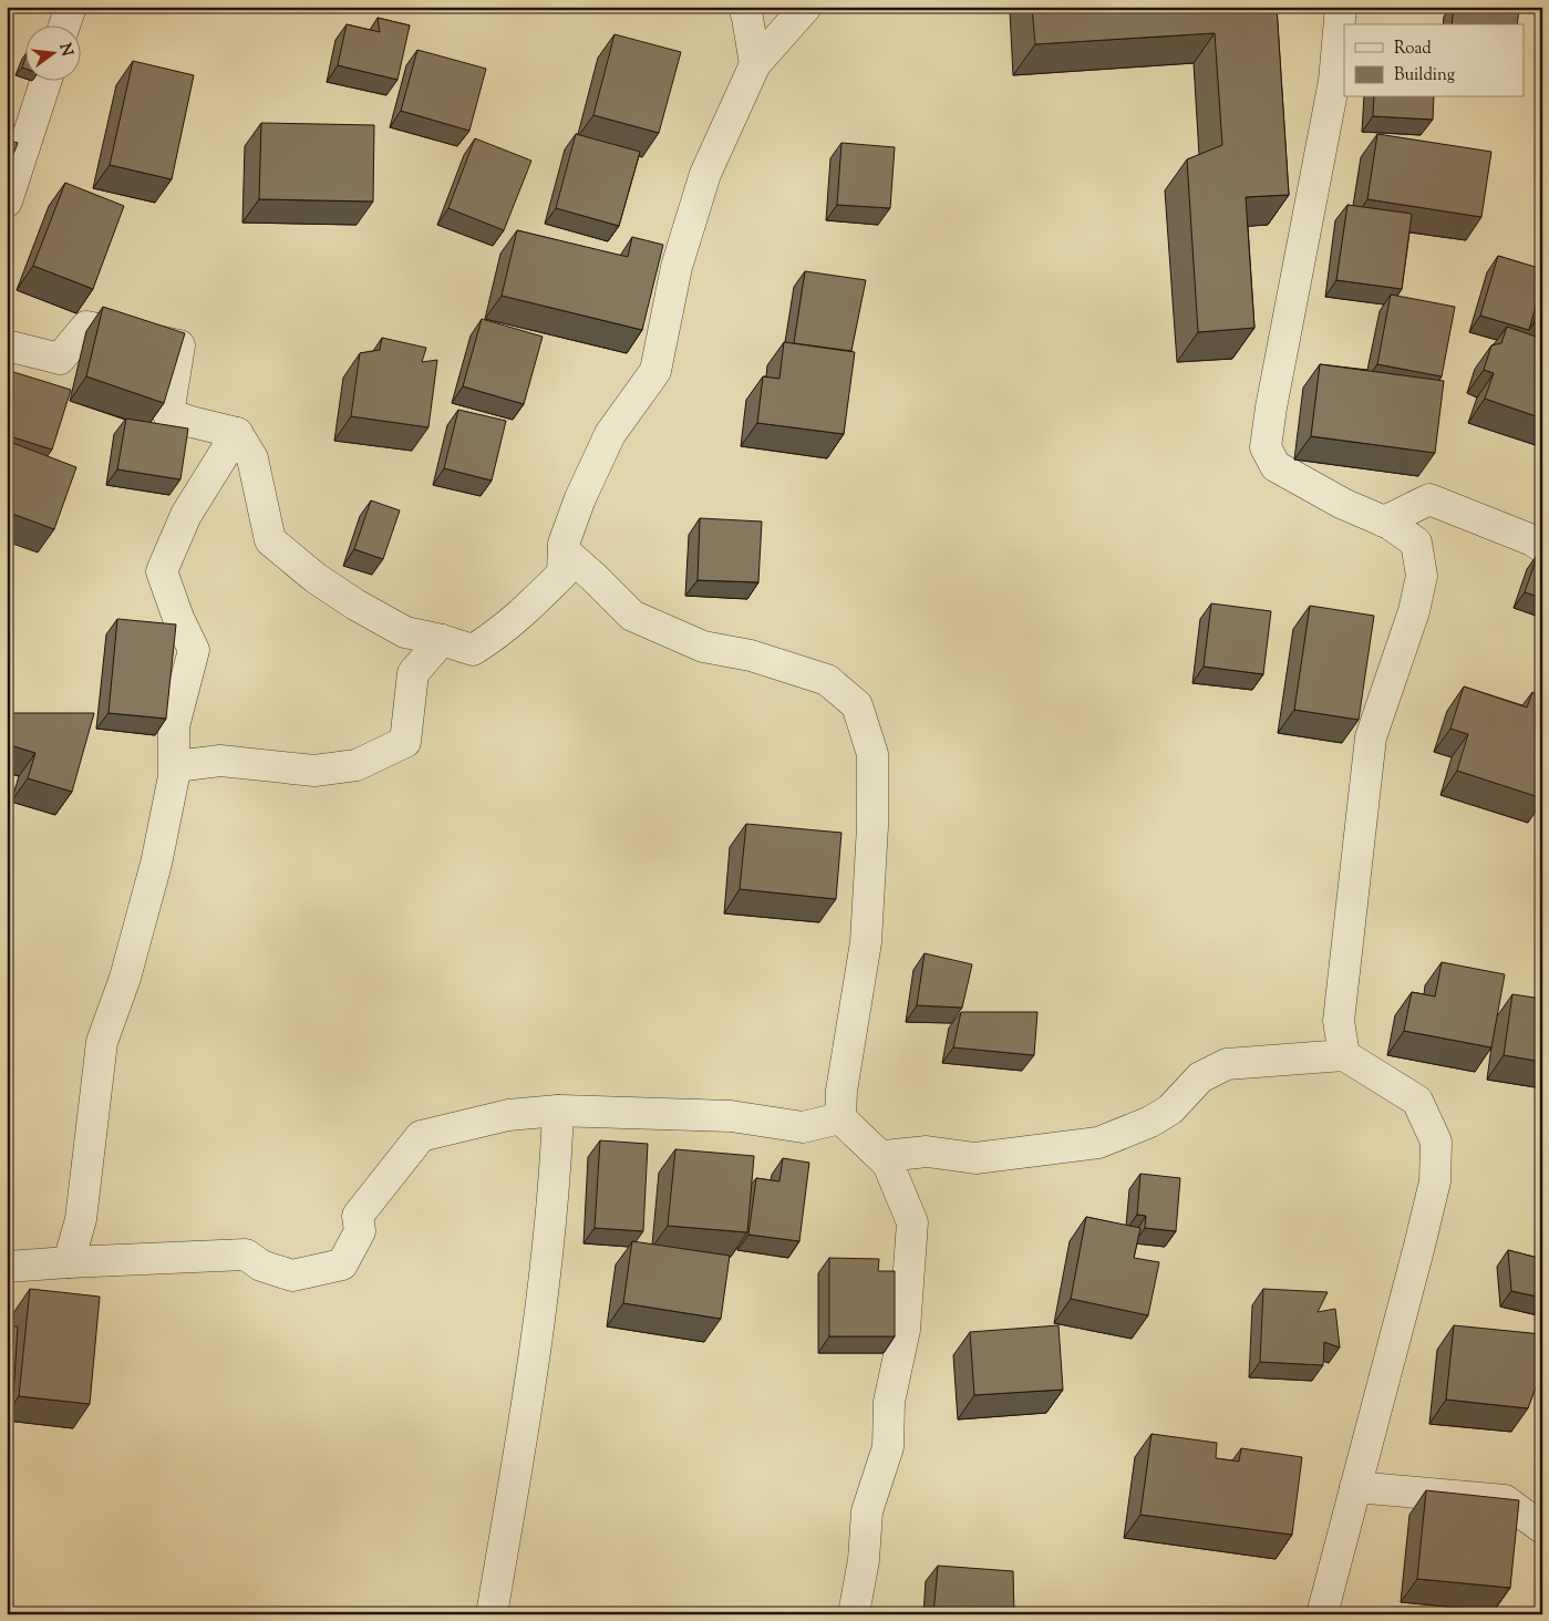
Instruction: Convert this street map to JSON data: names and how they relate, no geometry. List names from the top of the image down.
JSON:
{
  "legend": ["Road", "Building"],
  "north": "right"
}
